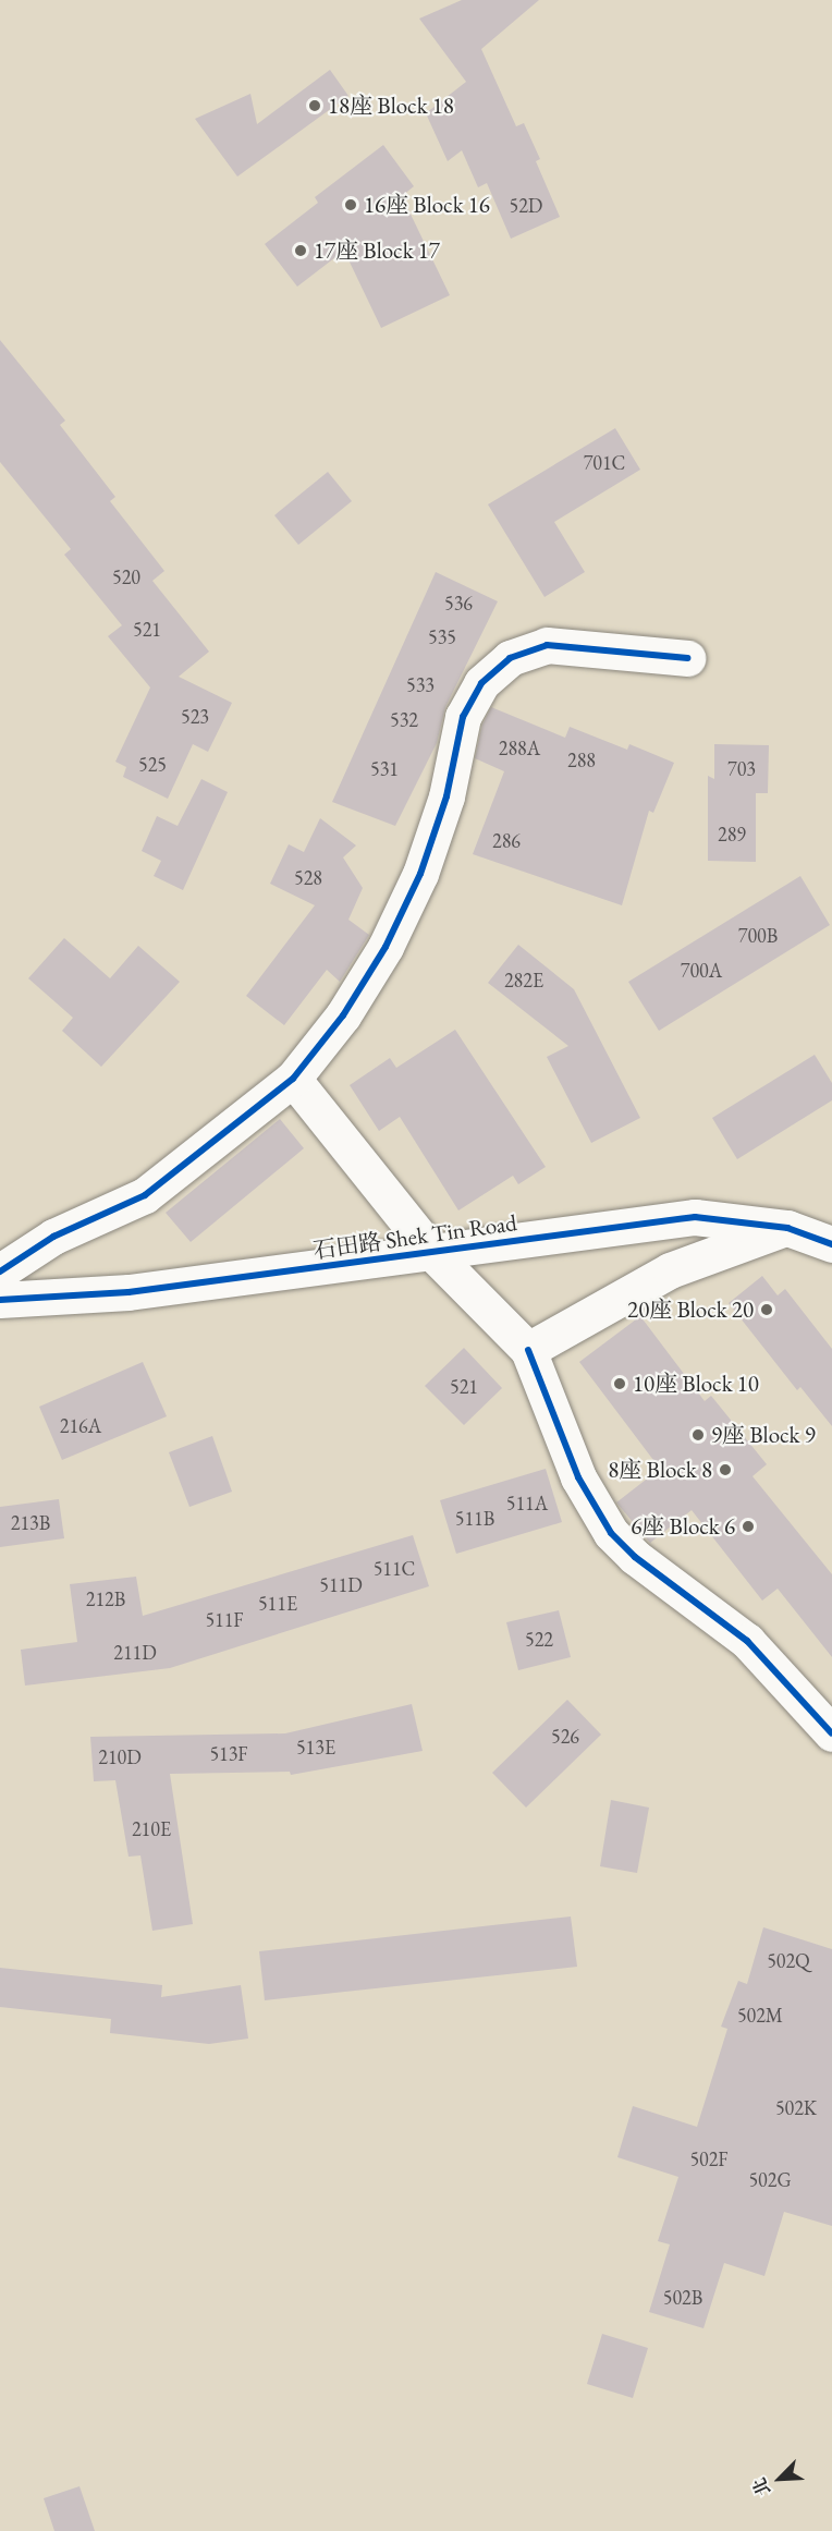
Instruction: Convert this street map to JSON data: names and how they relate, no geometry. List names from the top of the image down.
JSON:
{
  "streets": {
    "street": ["石田路 Shek Tin Road"]
  },
  "places": [
    "18座 Block 18",
    "16座 Block 16",
    "17座 Block 17",
    "20座 Block 20",
    "10座 Block 10",
    "9座 Block 9",
    "8座 Block 8",
    "6座 Block 6"
  ],
  "house_numbers": [
    "52D",
    "701C",
    "520",
    "536",
    "521",
    "535",
    "533",
    "523",
    "532",
    "288A",
    "288",
    "525",
    "531",
    "703",
    "289",
    "286",
    "528",
    "700B",
    "700A",
    "282E",
    "521",
    "216A",
    "511A",
    "511B",
    "213B",
    "511C",
    "511D",
    "212B",
    "511E",
    "511F",
    "522",
    "211D",
    "526",
    "513E",
    "513F",
    "210D",
    "210E",
    "502Q",
    "502M",
    "502K",
    "502F",
    "502G",
    "502B"
  ],
  "north": "bottom left"
}
